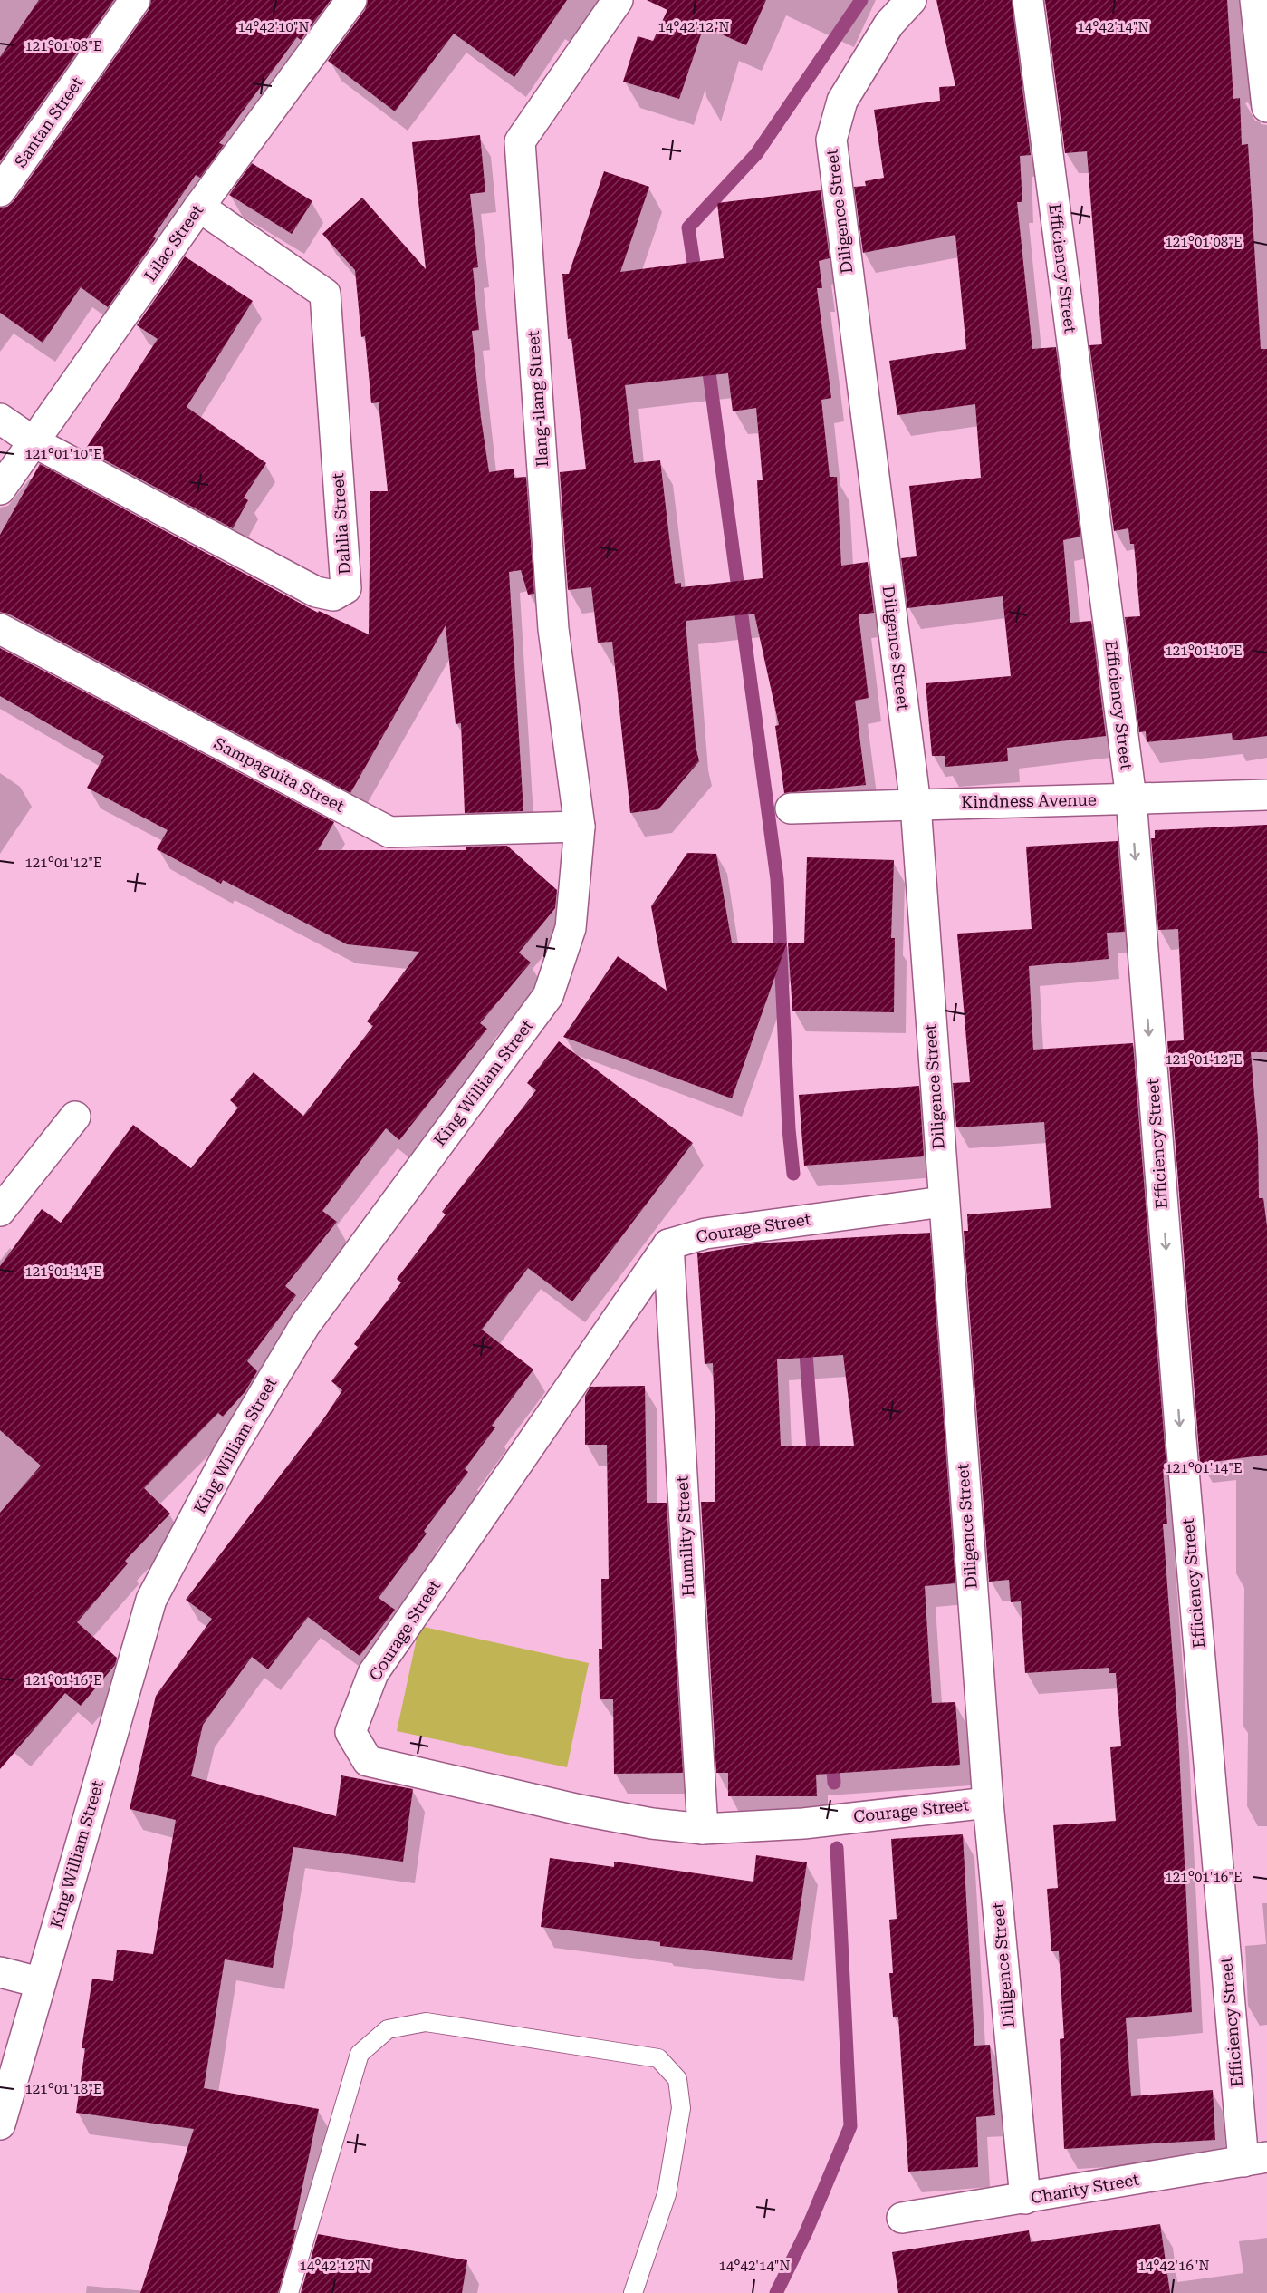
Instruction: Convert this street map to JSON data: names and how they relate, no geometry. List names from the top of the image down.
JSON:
{
  "streets": {
    "street": [
      "Santan Street",
      "Diligence Street",
      "Lilac Street",
      "Efficiency Street",
      "Ilang-ilang Street",
      "Dahlia Street",
      "Sampaguita Street",
      "Kindness Avenue",
      "King William Street",
      "Courage Street",
      "Humility Street",
      "Charity Street"
    ]
  },
  "crossings": [
    ["Diligence Street", "Kindness Avenue"],
    ["Diligence Street", "Courage Street"],
    ["Diligence Street", "Charity Street"],
    ["Lilac Street", "Dahlia Street"],
    ["Efficiency Street", "Kindness Avenue"],
    ["Efficiency Street", "Charity Street"],
    ["Ilang-ilang Street", "Sampaguita Street"],
    ["Ilang-ilang Street", "King William Street"],
    ["Sampaguita Street", "King William Street"],
    ["Courage Street", "Humility Street"]
  ],
  "one_way": ["Efficiency Street"],
  "coordinates": [
    "14°42'10\"N",
    "14°42'12\"N",
    "14°42'14\"N",
    "121°01'08\"E",
    "121°01'10\"E",
    "121°01'12\"E",
    "121°01'14\"E",
    "121°01'16\"E",
    "121°01'18\"E",
    "14°42'16\"N"
  ]
}
